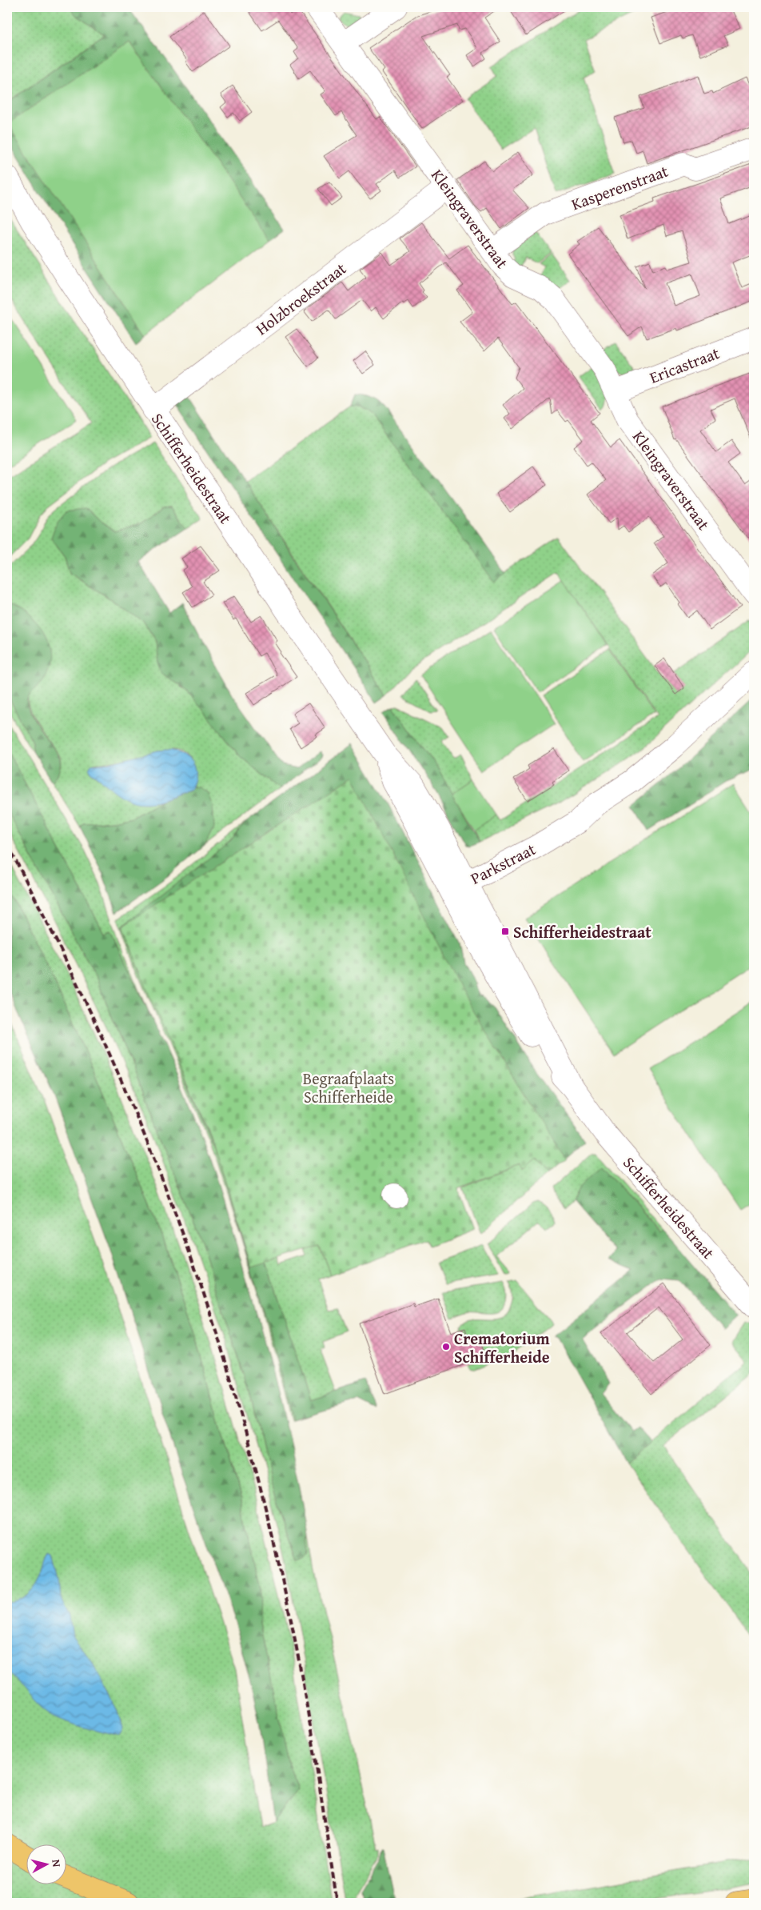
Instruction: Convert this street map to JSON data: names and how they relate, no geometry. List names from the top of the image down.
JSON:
{
  "streets": {
    "street": [
      "Kasperenstraat",
      "Kleingraverstraat",
      "Holzbroekstraat",
      "Ericastraat",
      "Schifferheidestraat",
      "Parkstraat"
    ]
  },
  "crossings": [
    ["Kasperenstraat", "Kleingraverstraat"],
    ["Kleingraverstraat", "Holzbroekstraat"],
    ["Kleingraverstraat", "Ericastraat"],
    ["Holzbroekstraat", "Schifferheidestraat"],
    ["Schifferheidestraat", "Parkstraat"]
  ],
  "parks": ["Begraafplaats Schifferheide"],
  "places": {
    "transit": ["Schifferheidestraat"],
    "other": ["Crematorium Schifferheide"]
  },
  "north": "right"
}
